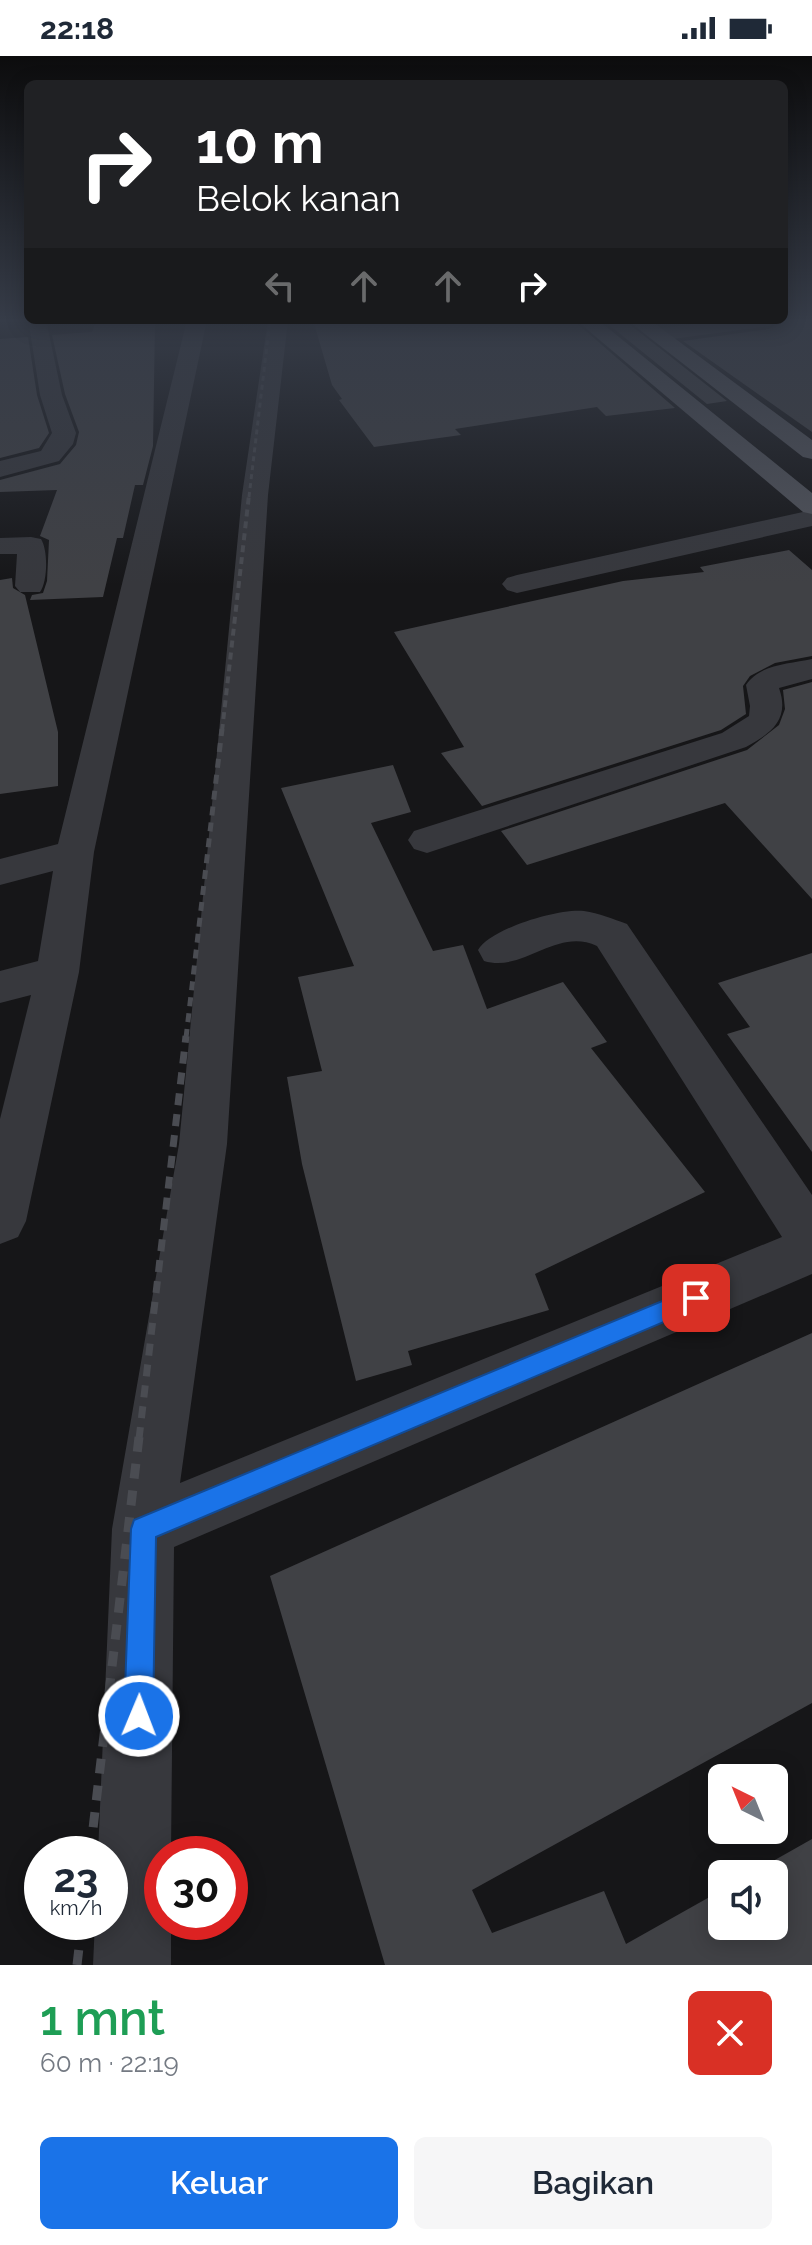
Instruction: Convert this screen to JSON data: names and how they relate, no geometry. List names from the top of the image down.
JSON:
{
  "north": "top left",
  "page": {
    "status": "22:18",
    "turn": ["10 m", "Belok kanan"],
    "speed": "23 km/h",
    "limit": "30",
    "heading": ["1 mnt", "60 m · 22:19"],
    "buttons": ["Keluar", "Bagikan"]
  }
}
